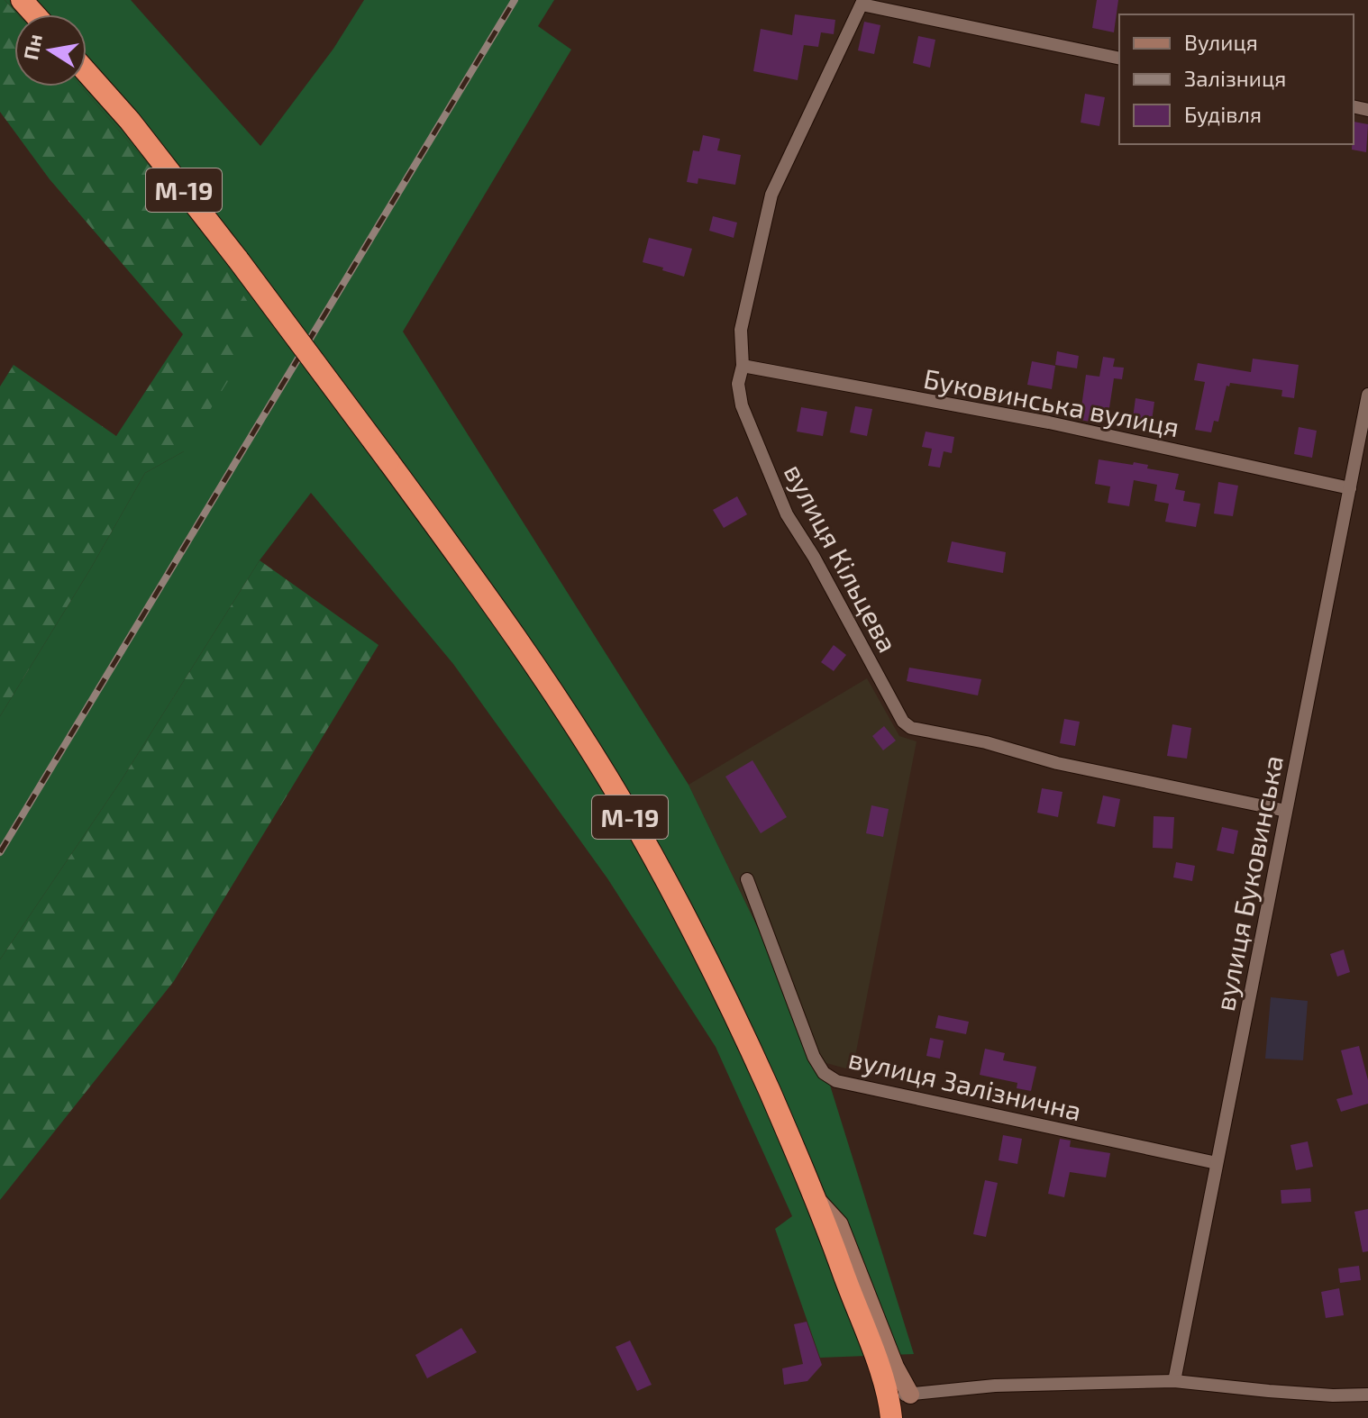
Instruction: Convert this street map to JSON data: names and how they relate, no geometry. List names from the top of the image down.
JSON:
{
  "streets": {
    "highway": ["М-19"],
    "street": [
      "Буковинська вулиця",
      "вулиця Кільцева",
      "вулиця Буковинська",
      "вулиця Залізнична"
    ]
  },
  "crossings": [
    ["Буковинська вулиця", "вулиця Кільцева"],
    ["Буковинська вулиця", "вулиця Буковинська"],
    ["вулиця Кільцева", "вулиця Буковинська"],
    ["вулиця Буковинська", "вулиця Залізнична"]
  ],
  "legend": ["Вулиця", "Залізниця", "Будівля"],
  "north": "left"
}
